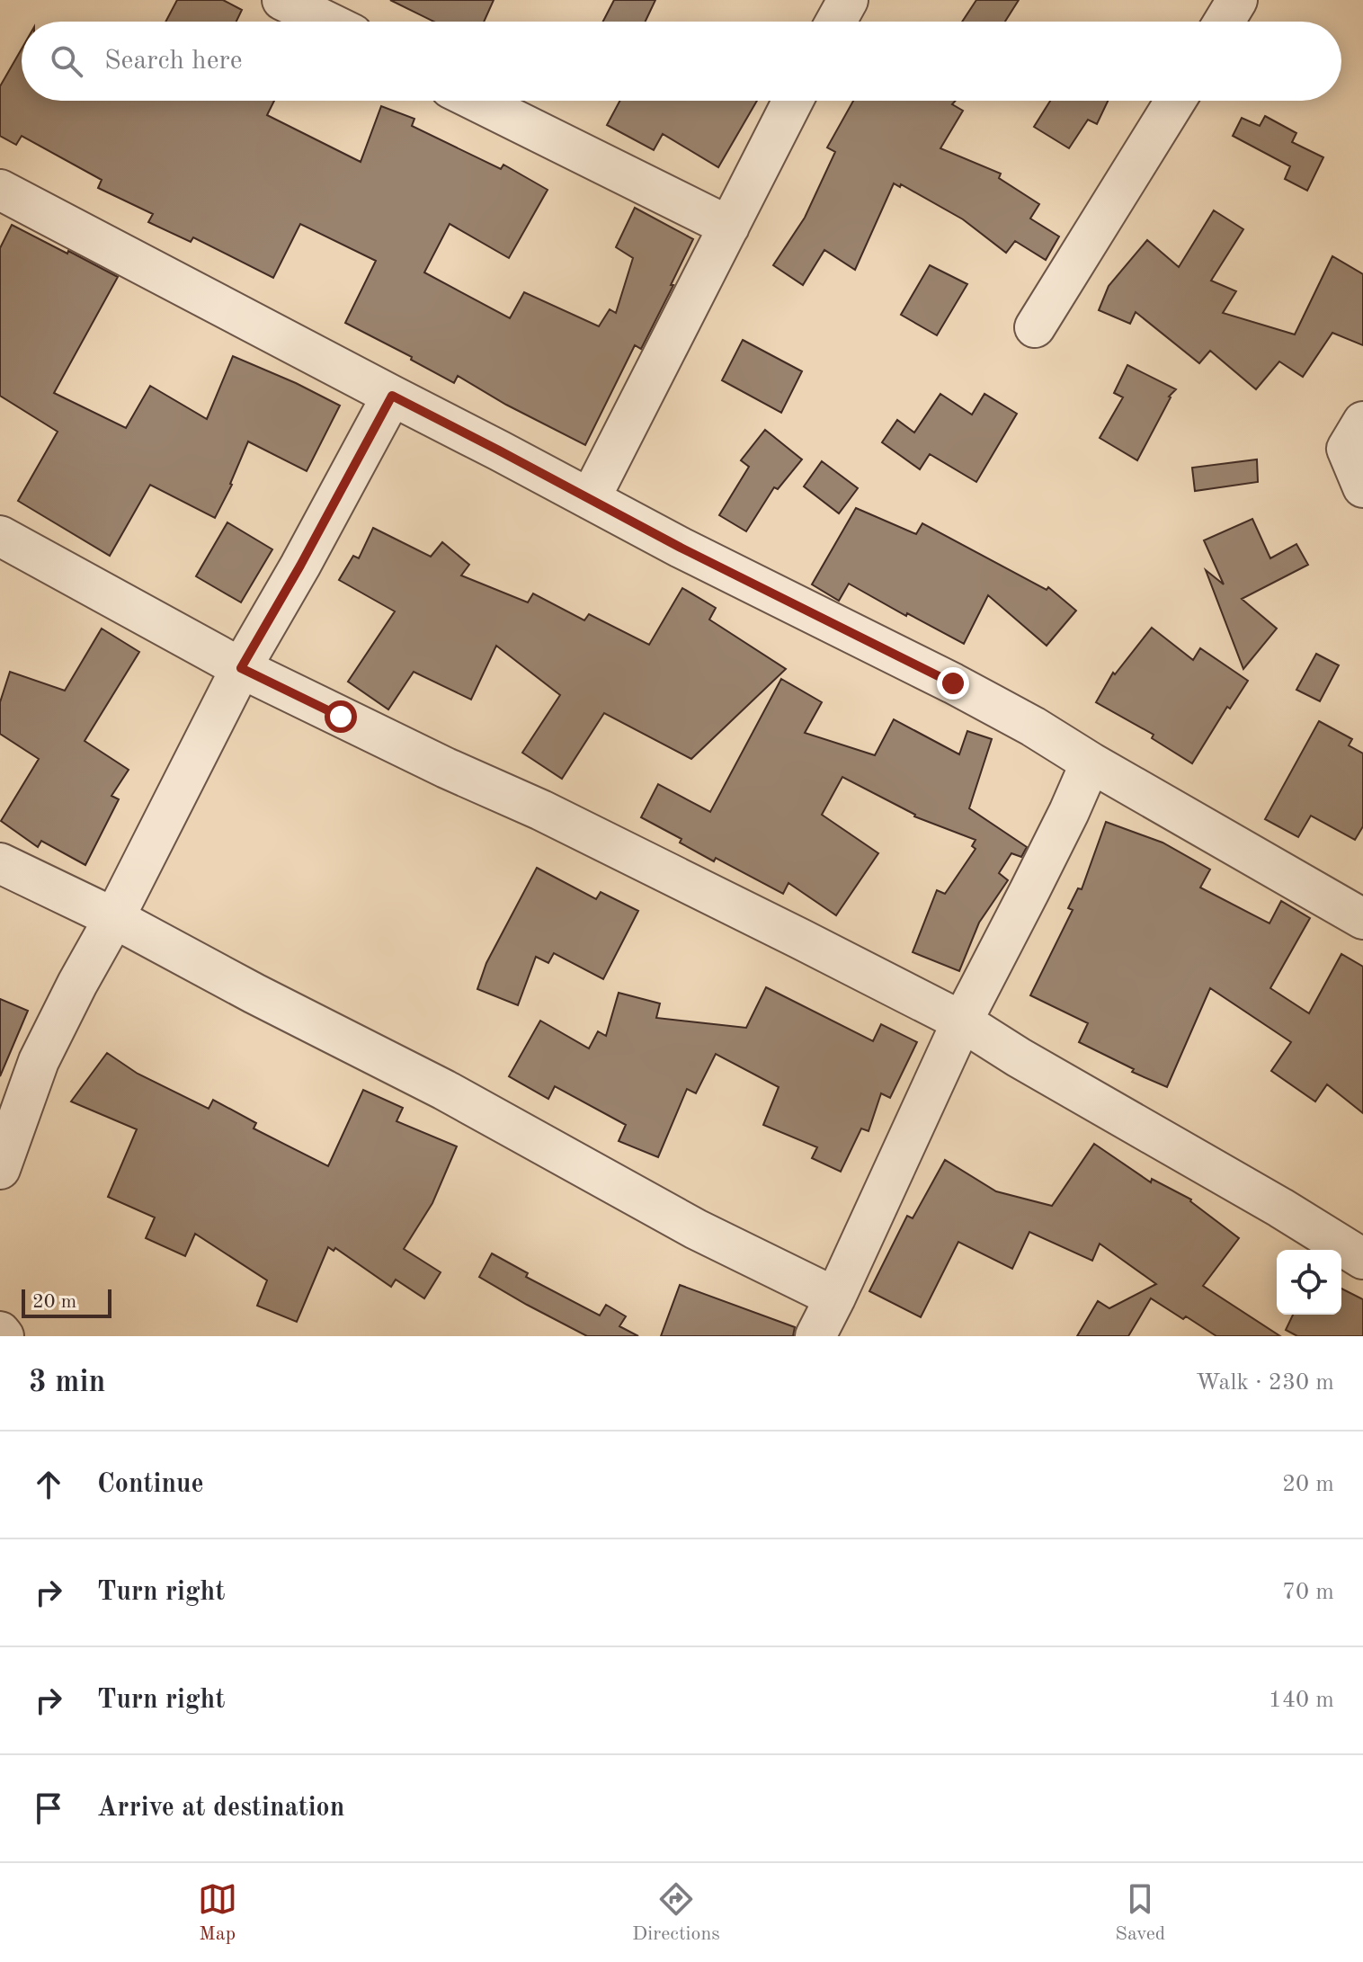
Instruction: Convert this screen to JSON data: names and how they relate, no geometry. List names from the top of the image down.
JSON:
{
  "scale_bar": "20 m",
  "page": {
    "search": "Search here",
    "scale": "20 m",
    "heading": ["3 min", "Walk · 230 m"],
    "list": [
      ["Continue", "20 m"],
      ["Turn right", "70 m"],
      ["Turn right", "140 m"],
      "Arrive at destination"
    ],
    "nav": ["Map", "Directions", "Saved"]
  }
}
